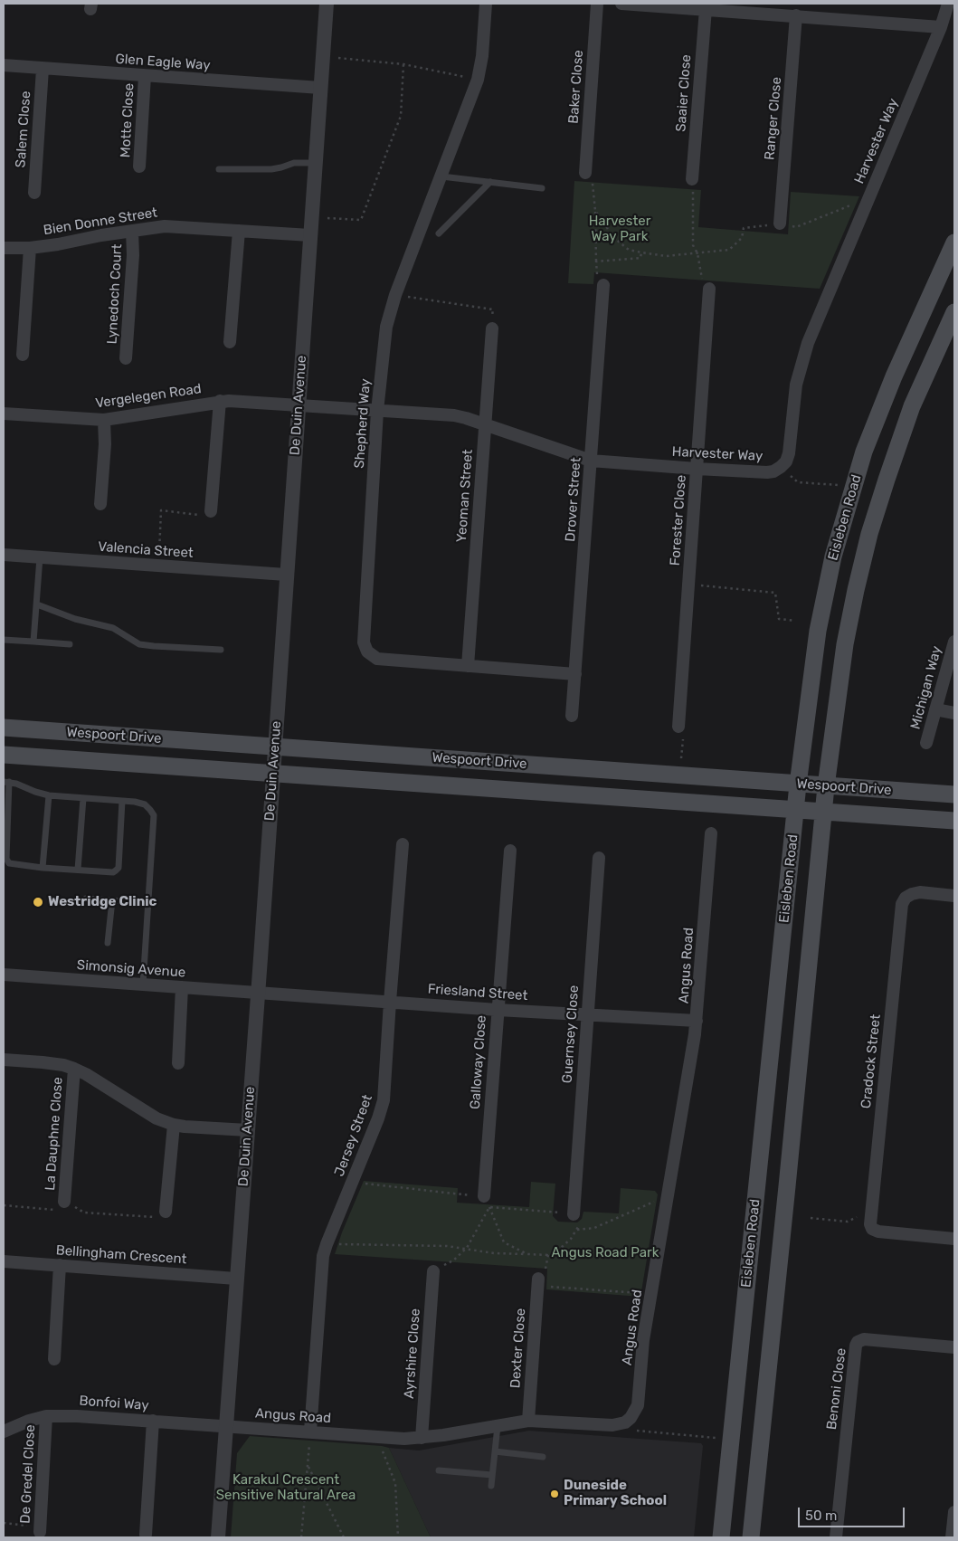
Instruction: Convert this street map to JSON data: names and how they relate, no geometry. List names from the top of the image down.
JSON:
{
  "streets": {
    "main road": ["Eisleben Road", "Wespoort Drive"],
    "street": [
      "Glen Eagle Way",
      "Baker Close",
      "Saaier Close",
      "Ranger Close",
      "Motte Close",
      "Salem Close",
      "Harvester Way",
      "Bien Donne Street",
      "Lynedoch Court",
      "Vergelegen Road",
      "De Duin Avenue",
      "Shepherd Way",
      "Yeoman Street",
      "Drover Street",
      "Forester Close",
      "Valencia Street",
      "Michigan Way",
      "Angus Road",
      "Simonsig Avenue",
      "Friesland Street",
      "Guernsey Close",
      "Cradock Street",
      "Galloway Close",
      "La Dauphne Close",
      "Jersey Street",
      "Bellingham Crescent",
      "Dexter Close",
      "Ayrshire Close",
      "Benoni Close",
      "Bonfoi Way",
      "De Gredel Close"
    ]
  },
  "crossings": [
    ["Glen Eagle Way", "Motte Close"],
    ["Glen Eagle Way", "Salem Close"],
    ["Glen Eagle Way", "De Duin Avenue"],
    ["Harvester Way", "Vergelegen Road"],
    ["Harvester Way", "De Duin Avenue"],
    ["Harvester Way", "Shepherd Way"],
    ["Harvester Way", "Yeoman Street"],
    ["Harvester Way", "Drover Street"],
    ["Harvester Way", "Forester Close"],
    ["Bien Donne Street", "Lynedoch Court"],
    ["Bien Donne Street", "De Duin Avenue"],
    ["Vergelegen Road", "De Duin Avenue"],
    ["De Duin Avenue", "Valencia Street"],
    ["De Duin Avenue", "Wespoort Drive"],
    ["De Duin Avenue", "Angus Road"],
    ["De Duin Avenue", "Simonsig Avenue"],
    ["De Duin Avenue", "Friesland Street"],
    ["De Duin Avenue", "Bellingham Crescent"],
    ["De Duin Avenue", "Bonfoi Way"],
    ["Shepherd Way", "Yeoman Street"],
    ["Shepherd Way", "Drover Street"],
    ["Eisleben Road", "Wespoort Drive"],
    ["Angus Road", "Friesland Street"],
    ["Angus Road", "Jersey Street"],
    ["Angus Road", "Dexter Close"],
    ["Angus Road", "Ayrshire Close"],
    ["Angus Road", "Bonfoi Way"],
    ["Simonsig Avenue", "Friesland Street"],
    ["Friesland Street", "Guernsey Close"],
    ["Friesland Street", "Galloway Close"],
    ["Friesland Street", "Jersey Street"],
    ["Bonfoi Way", "De Gredel Close"]
  ],
  "parks": ["Harvester Way Park", "Angus Road Park", "Karakul Crescent Sensitive Natural Area"],
  "places": ["Westridge Clinic", "Duneside Primary School"],
  "scale_bar": "50 m"
}
